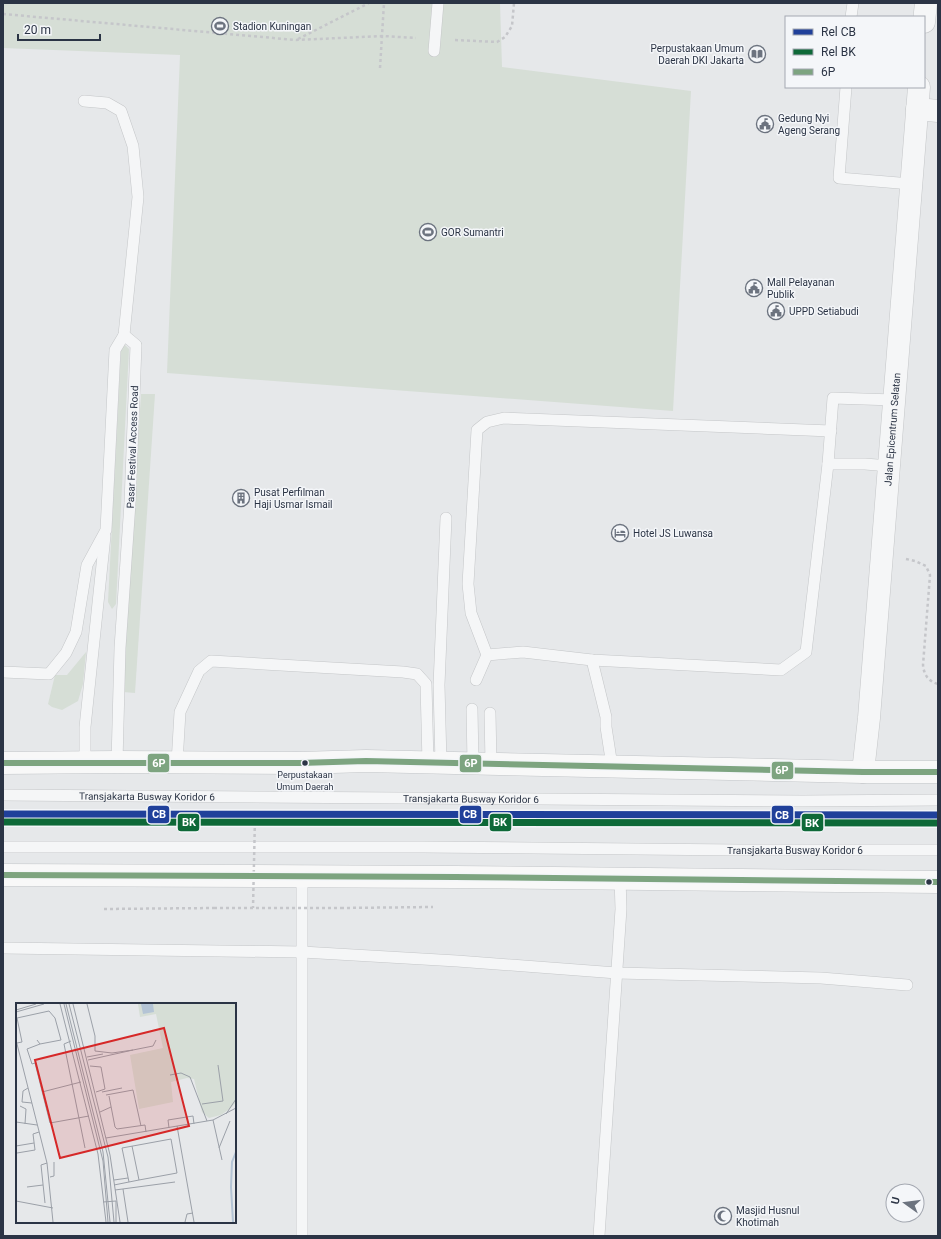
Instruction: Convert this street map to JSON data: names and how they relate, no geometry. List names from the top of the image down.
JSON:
{
  "streets": {
    "street": ["Jalan Epicentrum Selatan"],
    "lane": ["Pasar Festival Access Road", "Transjakarta Busway Koridor 6"]
  },
  "places": {
    "sports": ["Stadion Kuningan", "GOR Sumantri"],
    "library": ["Perpustakaan Umum Daerah DKI Jakarta"],
    "public building": ["Gedung Nyi Ageng Serang", "Mall Pelayanan Publik", "UPPD Setiabudi"],
    "building": ["Pusat Perfilman Haji Usmar Ismail"],
    "hotel": ["Hotel JS Luwansa"],
    "other": ["Perpustakaan Umum Daerah"],
    "mosque": ["Masjid Husnul Khotimah"]
  },
  "lines": ["transit line 6P", "rail line CB", "rail line BK"],
  "legend": ["Rel CB", "Rel BK", "6P"],
  "scale_bar": "20 m",
  "north": "left"
}
